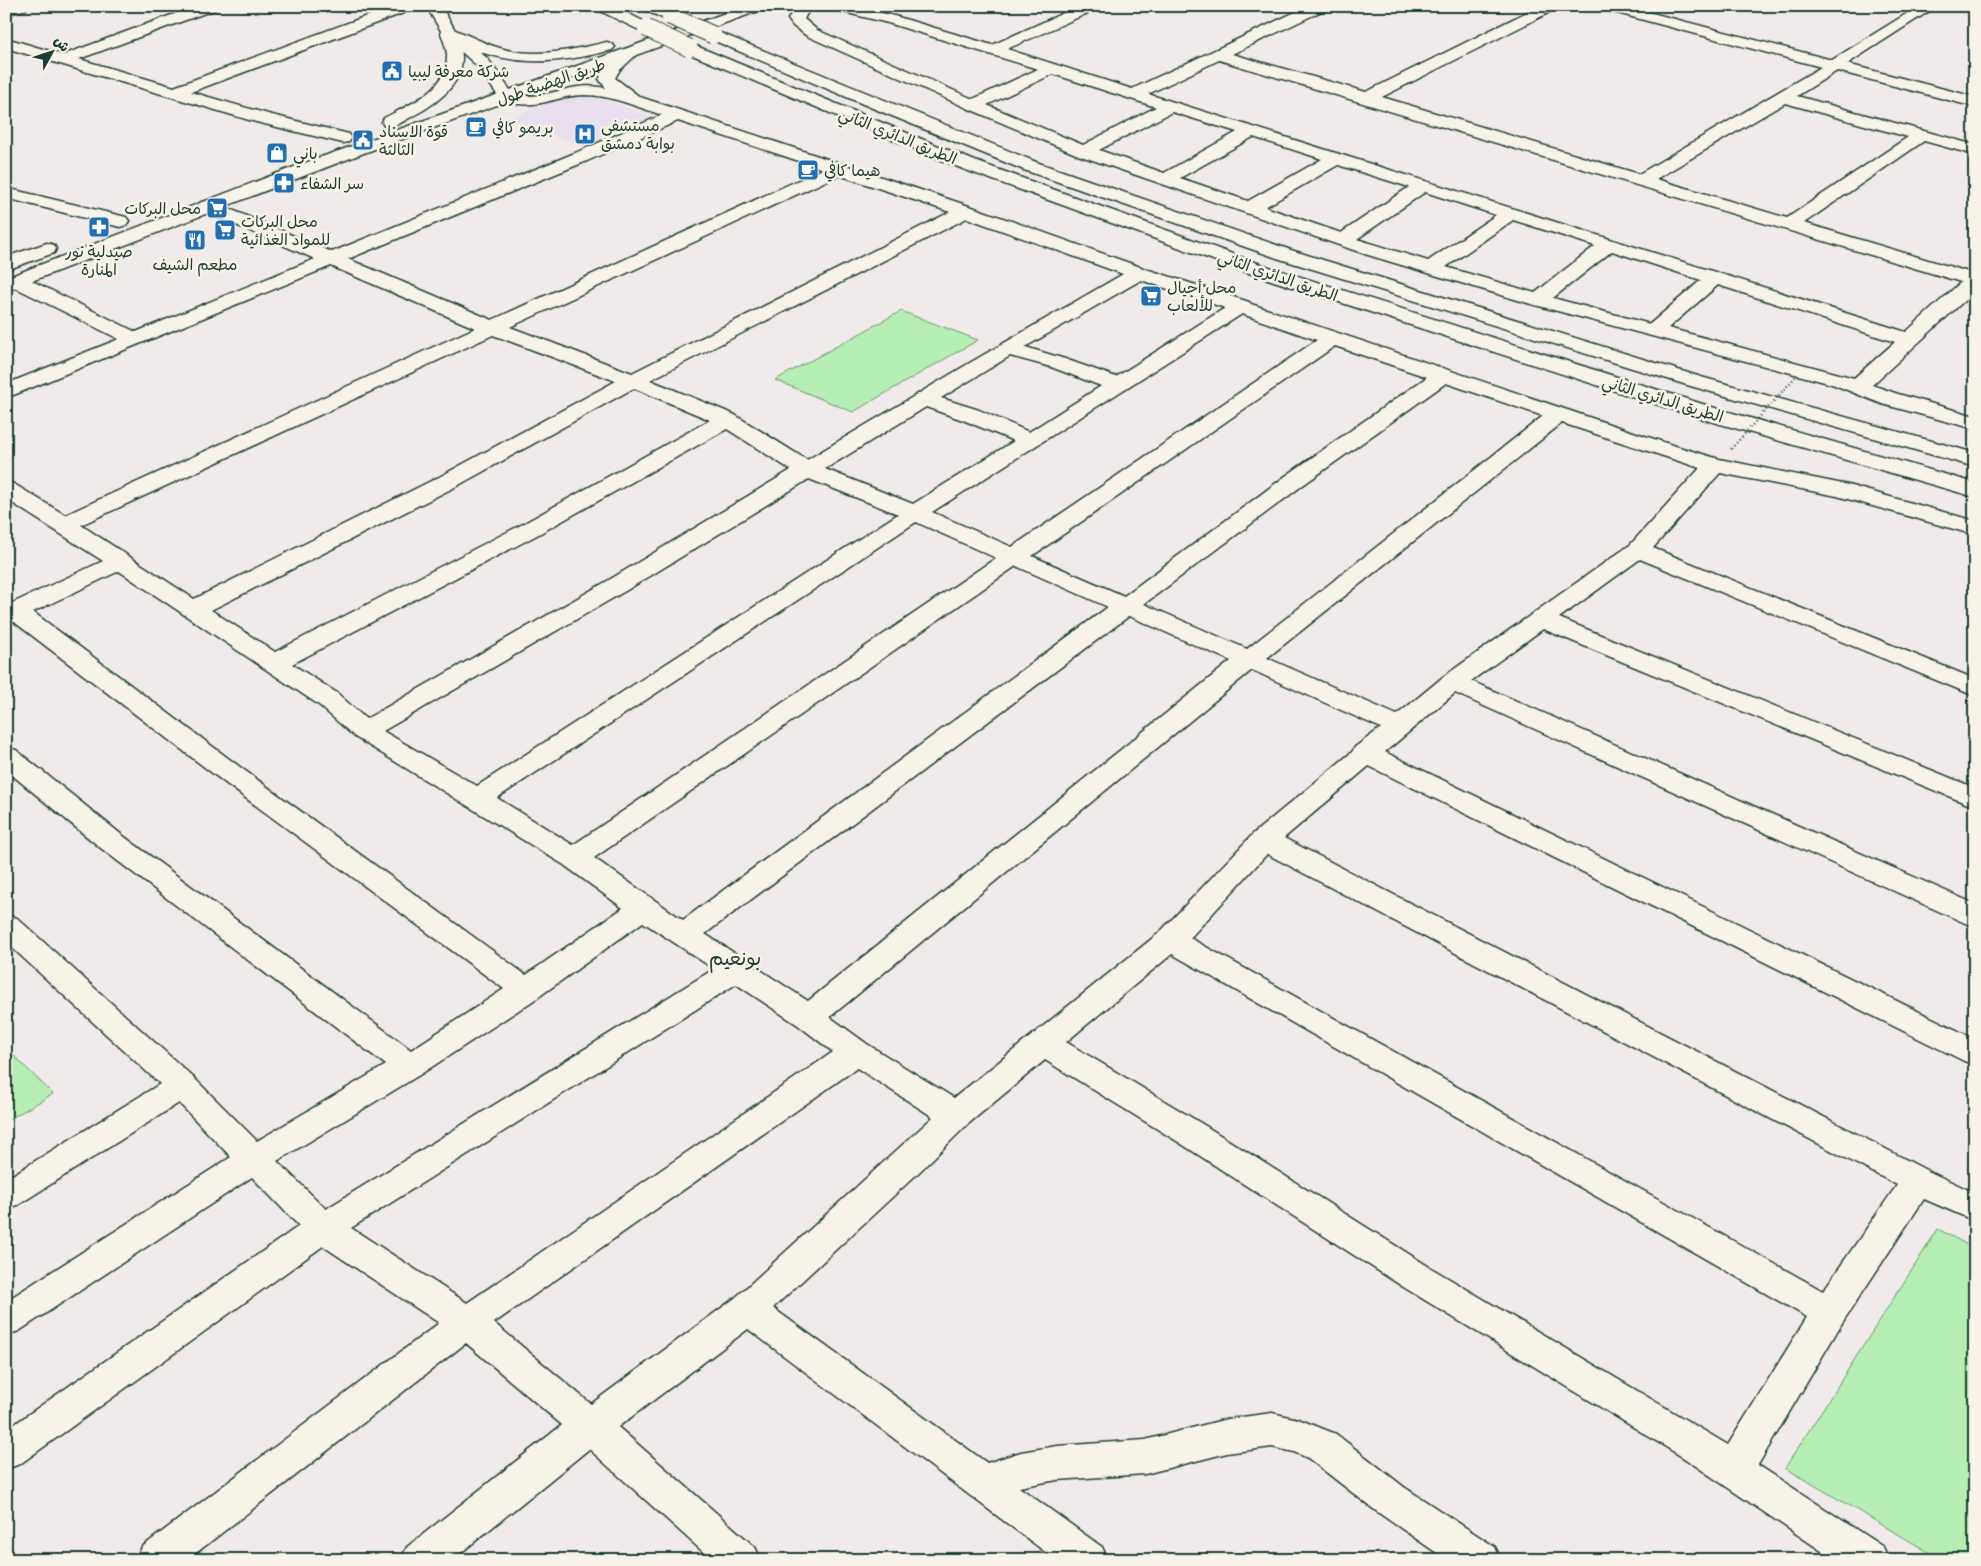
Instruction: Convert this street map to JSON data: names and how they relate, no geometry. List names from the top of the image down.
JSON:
{
  "streets": {
    "main road": ["طريق الهضبة طول", "الطريق الدائري الثاني"]
  },
  "districts": ["بونعيم"],
  "places": {
    "public building": ["شركة معرفة ليبيا", "قوة الاسناد الثالثة"],
    "cafe": ["بريمو كافي", "هيما كافي"],
    "hospital": ["مستشفي بوابة دمشق"],
    "shop": ["باني"],
    "pharmacy": ["سر الشفاء", "صيدلية نور المنارة"],
    "supermarket": ["محل البركات", "محل البركات للمواد الغذائية", "محل أجيال للألعاب"],
    "restaurant": ["مطعم الشيف"]
  },
  "north": "top right"
}
